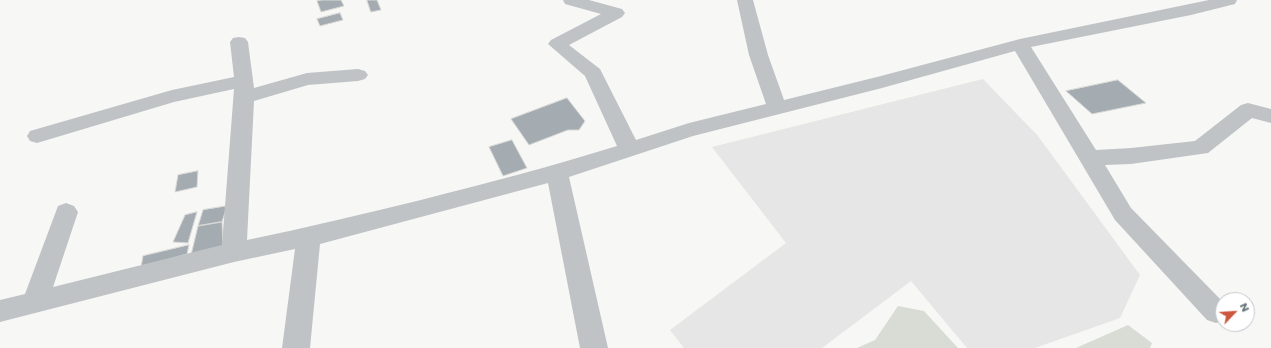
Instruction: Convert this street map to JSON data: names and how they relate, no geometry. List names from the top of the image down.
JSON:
{
  "north": "top right"
}
